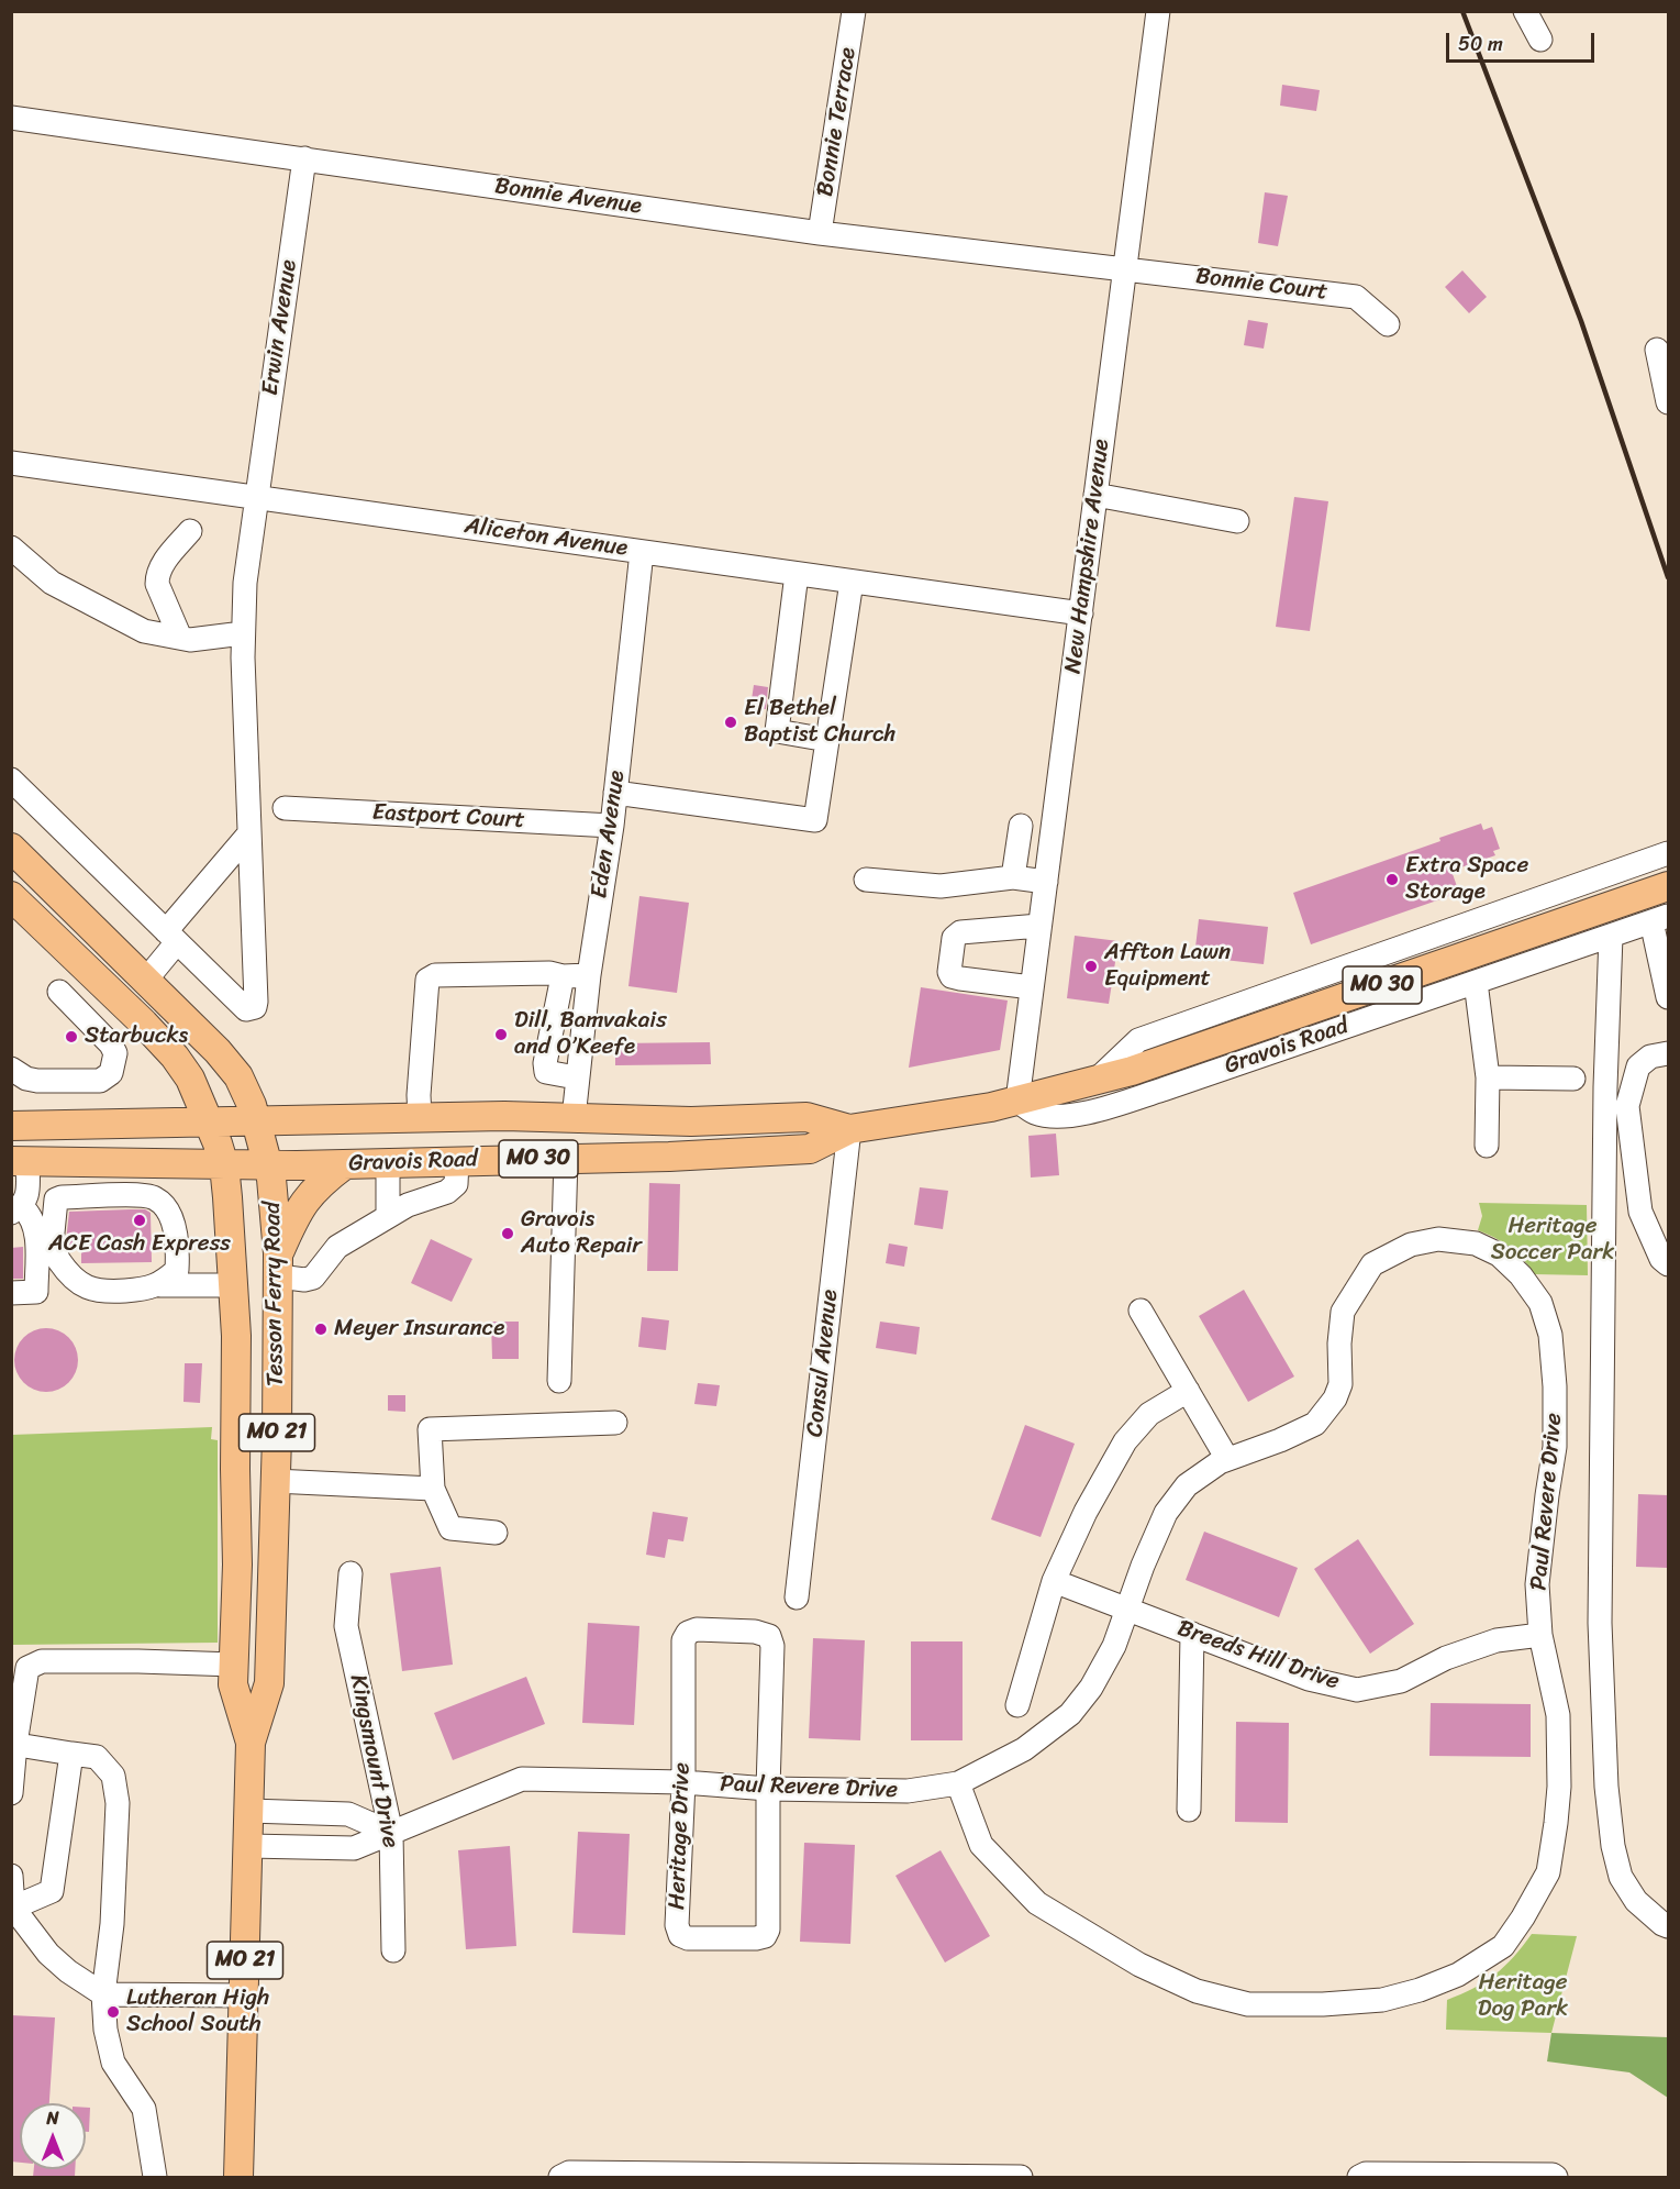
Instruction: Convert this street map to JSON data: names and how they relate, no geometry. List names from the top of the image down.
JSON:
{
  "streets": {
    "main road": [
      "MO 30",
      "Gravois Road",
      "Tesson Ferry Road",
      "MO 21"
    ],
    "street": [
      "Bonnie Terrace",
      "Bonnie Avenue",
      "Bonnie Court",
      "Erwin Avenue",
      "Aliceton Avenue",
      "New Hampshire Avenue",
      "Eastport Court",
      "Eden Avenue",
      "Consul Avenue",
      "Paul Revere Drive",
      "Breeds Hill Drive",
      "Kingsmount Drive",
      "Heritage Drive"
    ]
  },
  "crossings": [
    ["Bonnie Terrace", "Bonnie Avenue"],
    ["Bonnie Avenue", "Bonnie Court"],
    ["Bonnie Avenue", "Erwin Avenue"],
    ["Bonnie Avenue", "New Hampshire Avenue"],
    ["Bonnie Court", "New Hampshire Avenue"],
    ["Erwin Avenue", "Aliceton Avenue"],
    ["Aliceton Avenue", "New Hampshire Avenue"],
    ["Aliceton Avenue", "Eden Avenue"],
    ["New Hampshire Avenue", "Gravois Road"],
    ["Eastport Court", "Eden Avenue"],
    ["Eden Avenue", "Gravois Road"],
    ["Gravois Road", "Tesson Ferry Road"],
    ["Gravois Road", "Consul Avenue"],
    ["Gravois Road", "MO 21"],
    ["Tesson Ferry Road", "MO 21"],
    ["Tesson Ferry Road", "Paul Revere Drive"],
    ["Paul Revere Drive", "Breeds Hill Drive"],
    ["Paul Revere Drive", "Kingsmount Drive"],
    ["Paul Revere Drive", "Heritage Drive"]
  ],
  "parks": ["Heritage Soccer Park", "Heritage Dog Park"],
  "places": [
    "El Bethel Baptist Church",
    "Extra Space Storage",
    "Affton Lawn Equipment",
    "Dill, Bamvakais and O’Keefe",
    "Starbucks",
    "ACE Cash Express",
    "Gravois Auto Repair",
    "Meyer Insurance",
    "Lutheran High School South"
  ],
  "scale_bar": "50 m",
  "north": "top"
}
